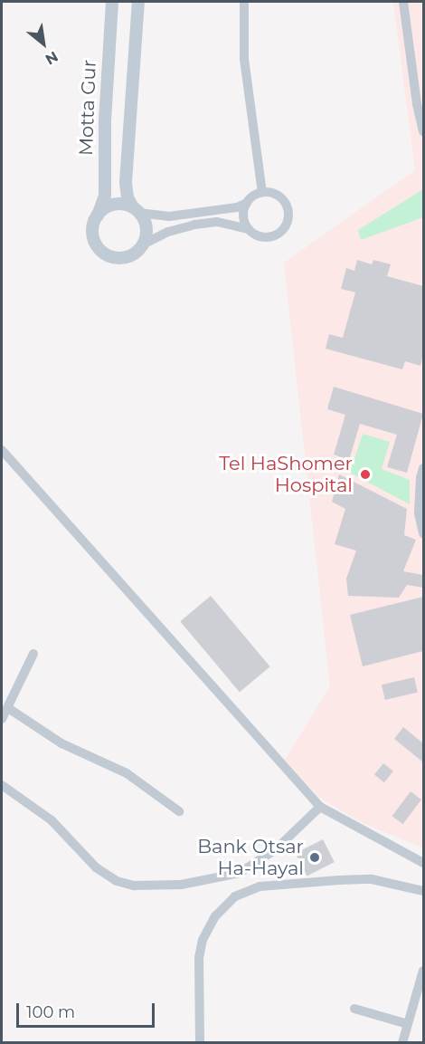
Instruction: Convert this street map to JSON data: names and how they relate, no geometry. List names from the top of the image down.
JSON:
{
  "streets": {
    "street": ["Motta Gur"]
  },
  "places": ["Tel HaShomer Hospital", "Bank Otsar Ha-Hayal"],
  "scale_bar": "100 m",
  "north": "bottom right"
}
